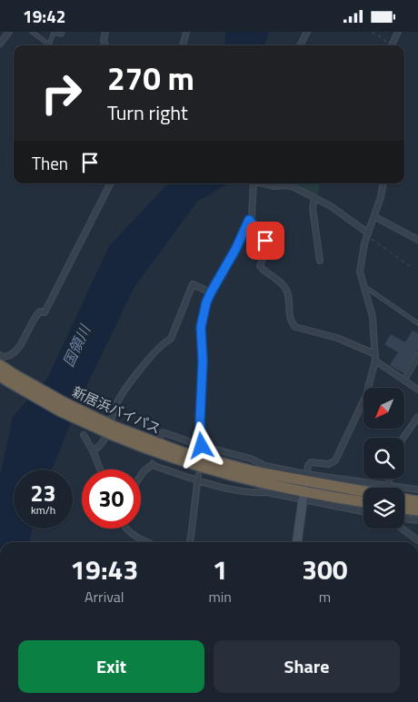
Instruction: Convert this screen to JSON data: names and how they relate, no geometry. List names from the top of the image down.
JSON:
{
  "streets": {
    "highway": ["新居浜バイパス"]
  },
  "water": ["国領川"],
  "north": "bottom left",
  "page": {
    "status": "19:42",
    "turn": ["270 m", "Turn right"],
    "then": "Then",
    "speed": "23 km/h",
    "limit": "30",
    "eta": [
      "19:43",
      "Arrival",
      "1",
      "min",
      "300",
      "m"
    ],
    "buttons": ["Exit", "Share"]
  }
}
